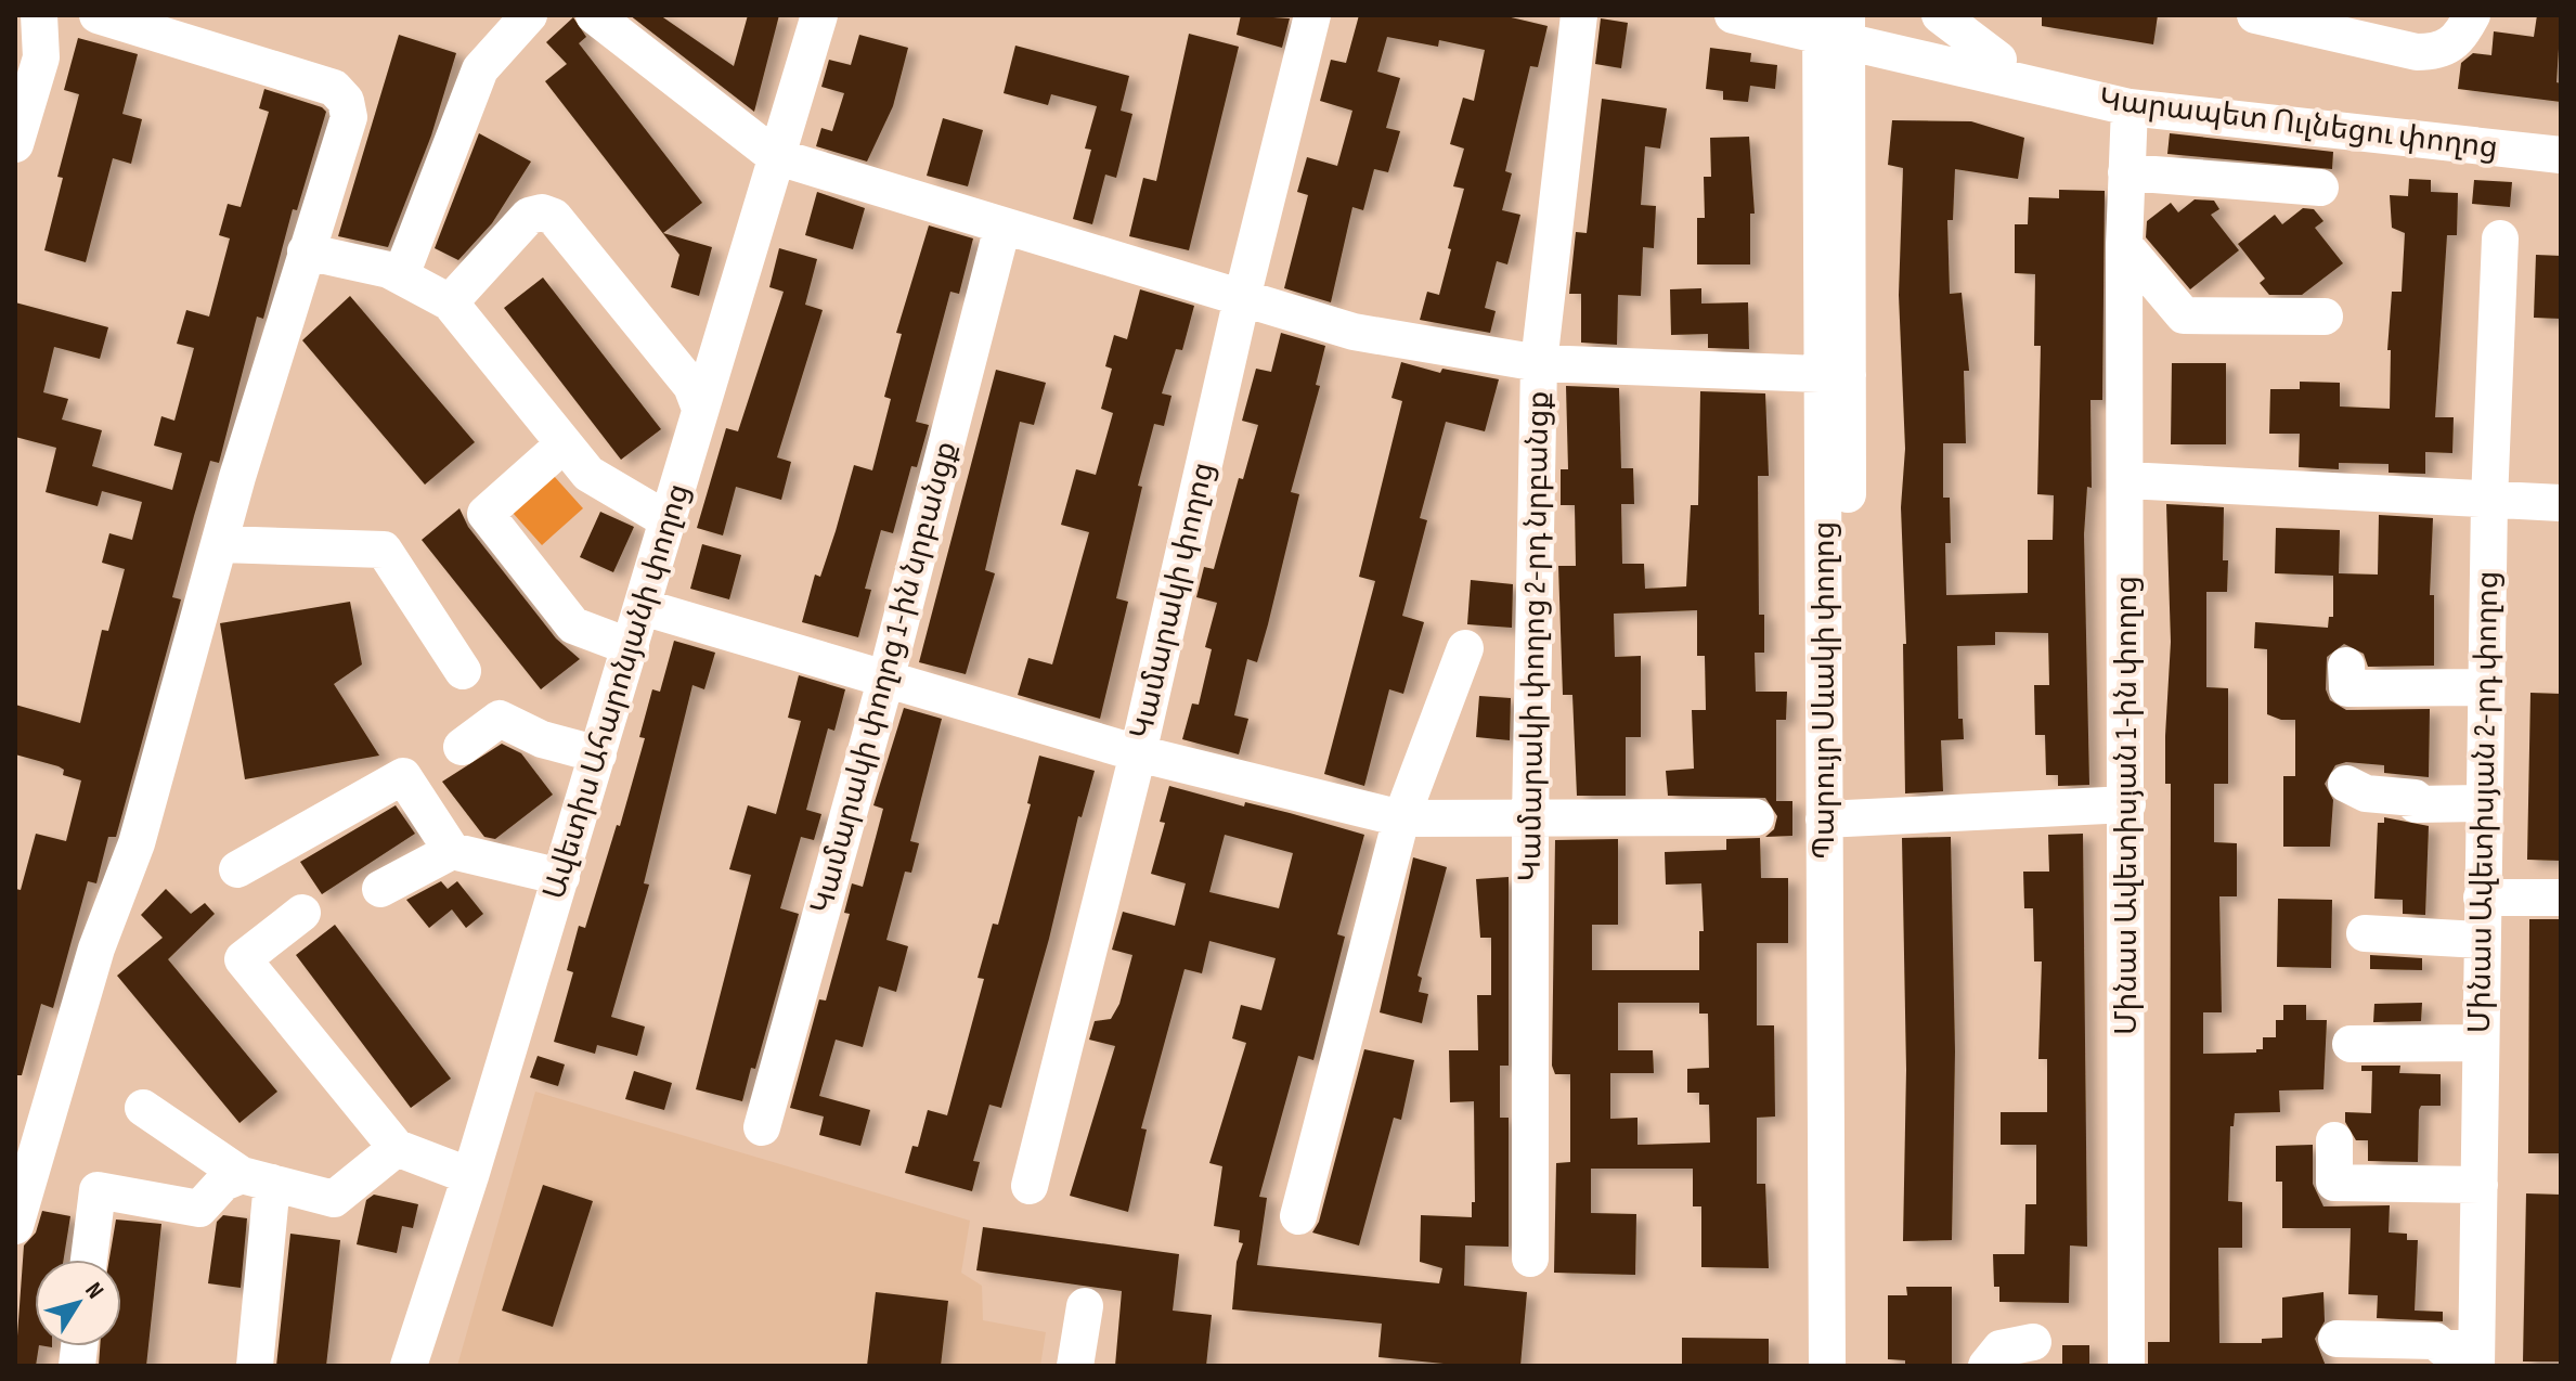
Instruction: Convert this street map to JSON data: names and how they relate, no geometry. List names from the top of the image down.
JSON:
{
  "streets": {
    "street": [
      "Կարապետ Ուլնեցու փողոց",
      "Կամարակի փողոց",
      "Կամարակի փողոց 2-րդ նրբանցք",
      "Կամարակի փողոց 1-ին նրբանցք",
      "Պարույր Սևակի փողոց",
      "Ավետիս Ահարոնյանի փողոց",
      "Մինաս Ավետիսյան 2-րդ փողոց",
      "Մինաս Ավետիսյան 1-ին փողոց"
    ]
  },
  "crossings": [
    ["Կարապետ Ուլնեցու փողոց", "Պարույր Սևակի փողոց"],
    ["Կարապետ Ուլնեցու փողոց", "Մինաս Ավետիսյան 1-ին փողոց"]
  ],
  "north": "top right"
}
